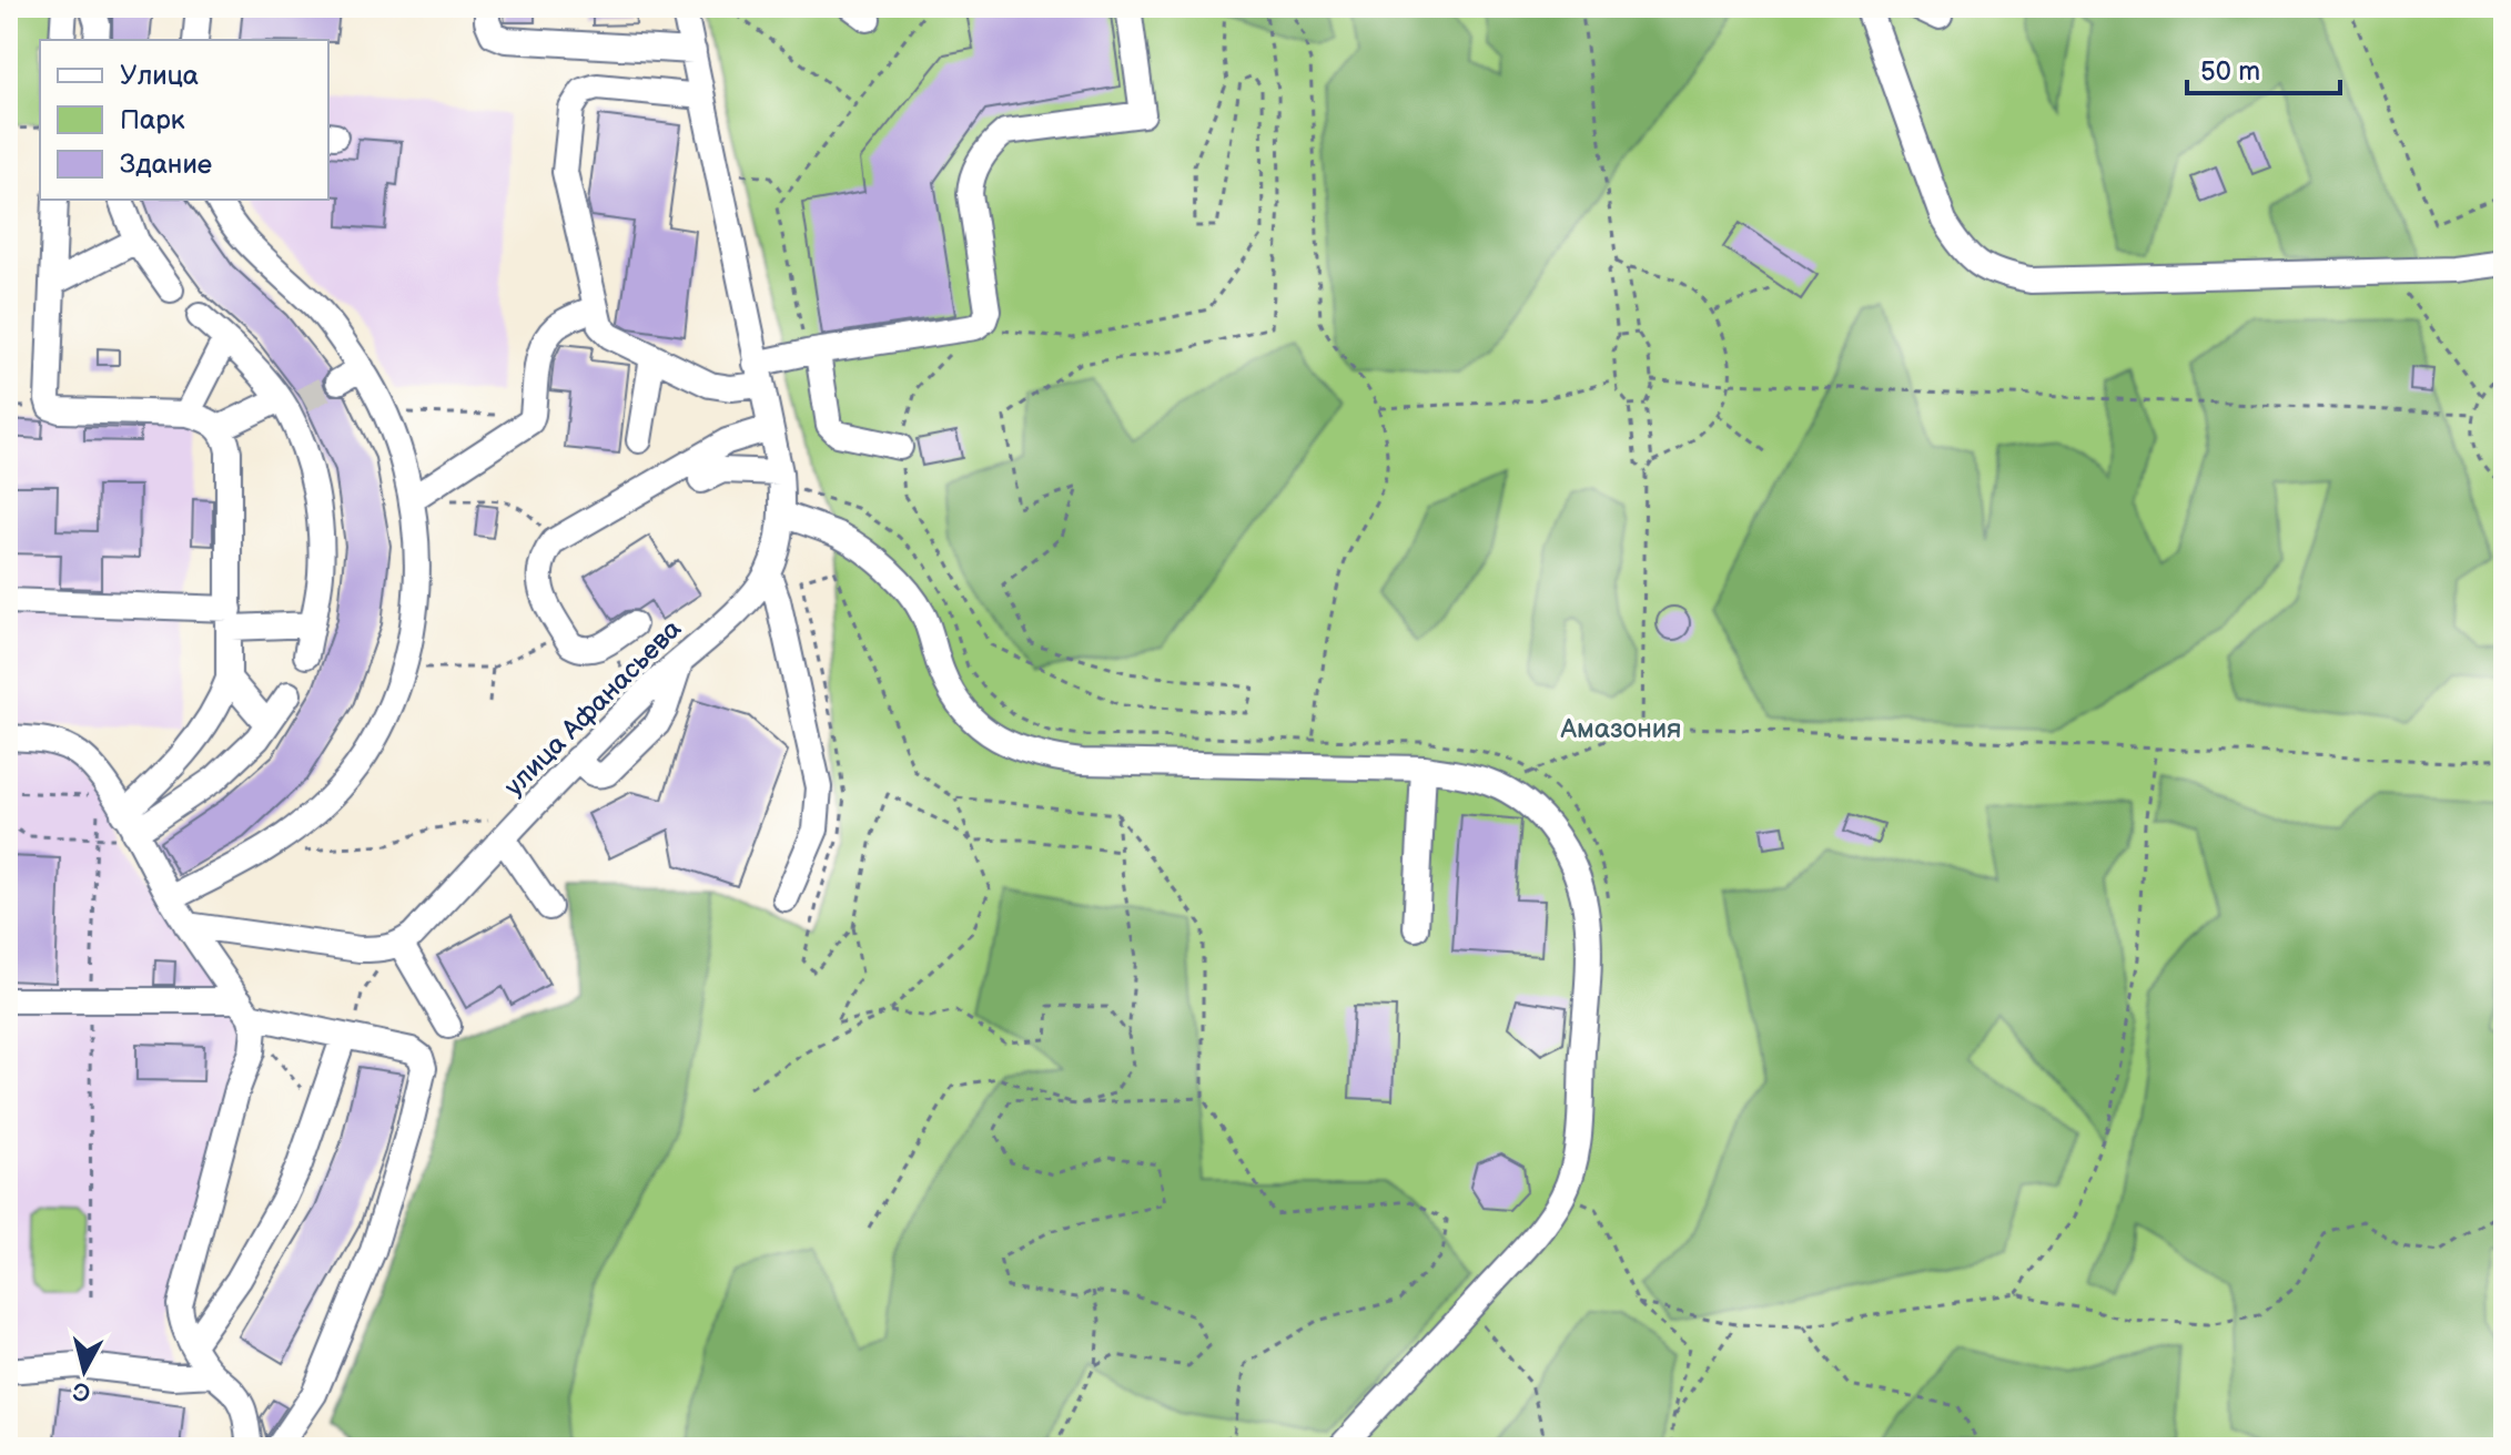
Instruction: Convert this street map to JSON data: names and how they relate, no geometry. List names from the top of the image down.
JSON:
{
  "streets": {
    "street": ["улица Афанасьева"]
  },
  "parks": ["Амазония"],
  "legend": ["Улица", "Парк", "Здание"],
  "scale_bar": "50 m",
  "north": "bottom"
}
